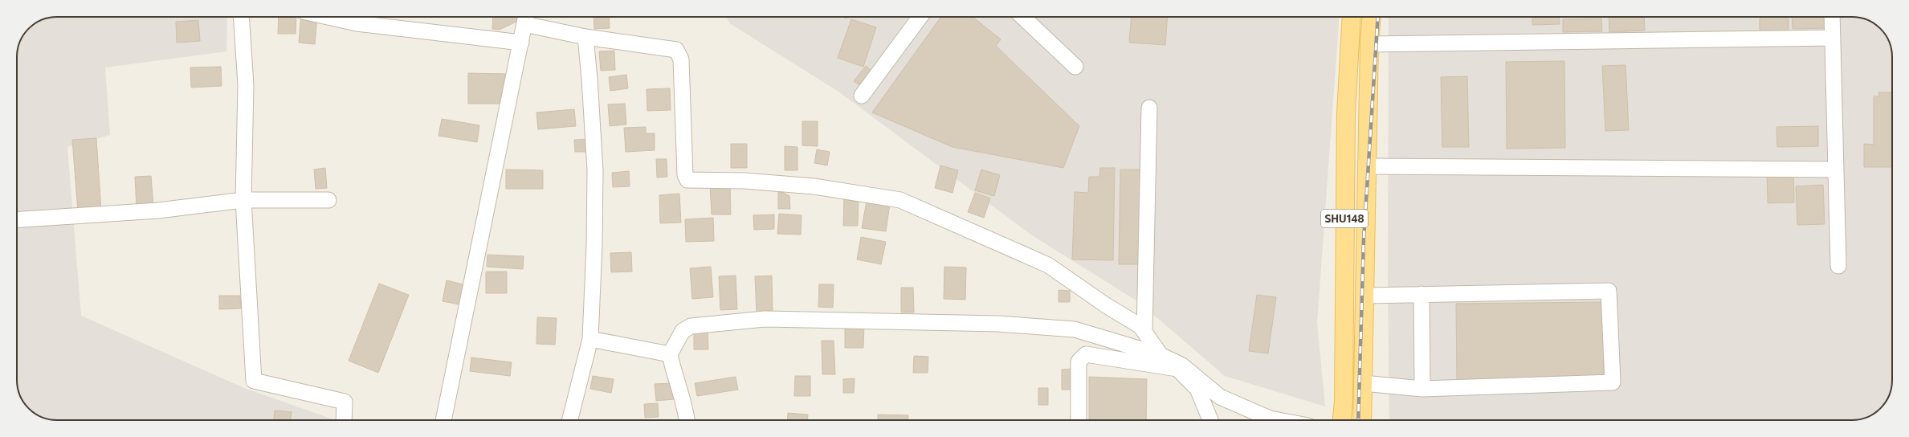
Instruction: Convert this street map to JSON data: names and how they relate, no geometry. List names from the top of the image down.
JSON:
{
  "streets": {
    "main road": ["SHU148"]
  }
}
